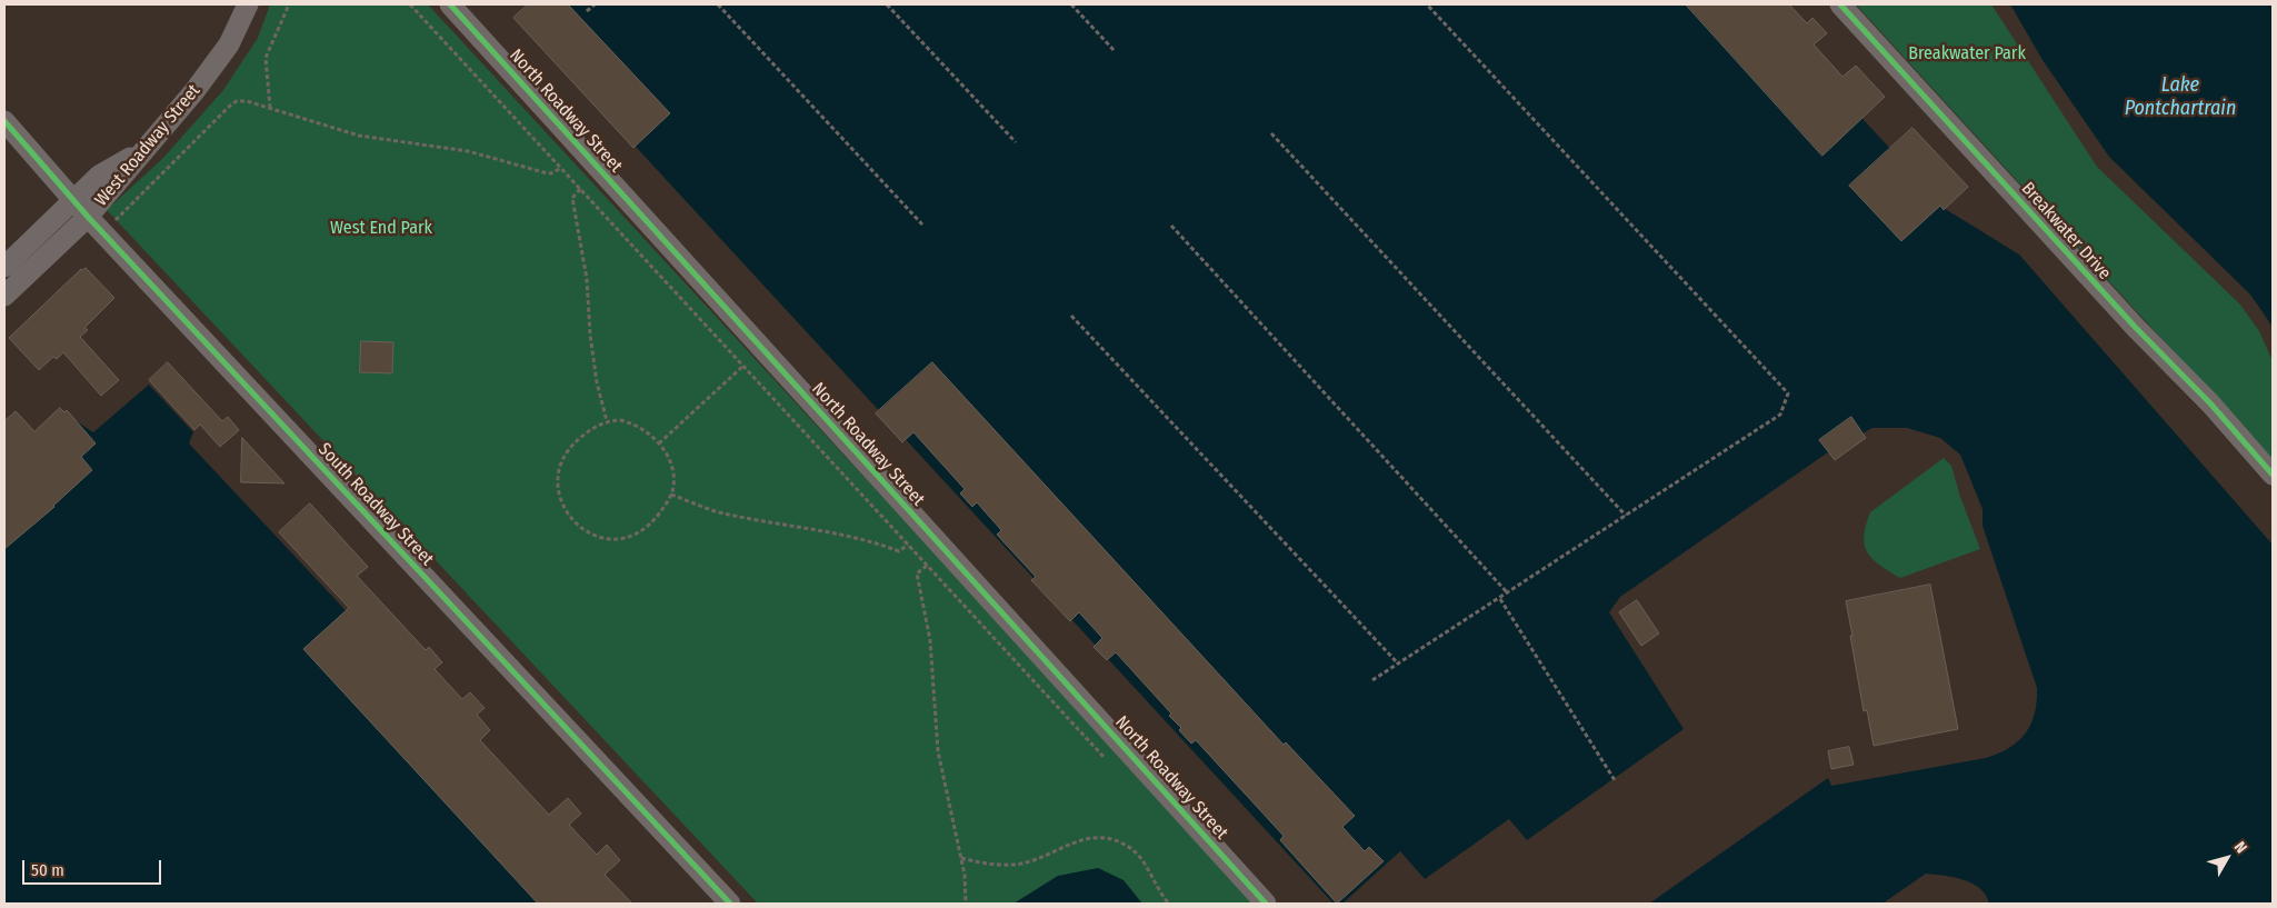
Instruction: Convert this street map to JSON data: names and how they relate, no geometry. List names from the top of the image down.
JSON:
{
  "streets": {
    "street": [
      "North Roadway Street",
      "West Roadway Street",
      "Breakwater Drive",
      "South Roadway Street"
    ]
  },
  "crossings": [
    ["West Roadway Street", "South Roadway Street"]
  ],
  "water": ["Lake Pontchartrain"],
  "parks": ["Breakwater Park", "West End Park"],
  "scale_bar": "50 m",
  "north": "top right"
}
